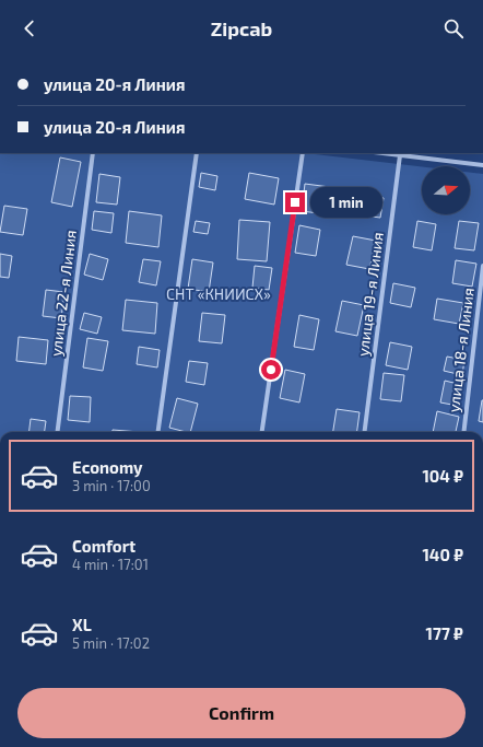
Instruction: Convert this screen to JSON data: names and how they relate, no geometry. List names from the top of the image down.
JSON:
{
  "streets": {
    "street": ["улица 22-я Линия", "улица 19-я Линия", "улица 18-я Линия"]
  },
  "parks": ["СНТ «КНИИСХ»"],
  "north": "right",
  "page": {
    "header": "Zipcab",
    "banner": ["улица 20-я Линия", "улица 20-я Линия"],
    "bubble": "1 min",
    "list": [
      {
        "name": "Economy",
        "note": "3 min · 17:00",
        "value": "104 ₽"
      },
      {
        "name": "Comfort",
        "note": "4 min · 17:01",
        "value": "140 ₽"
      },
      {
        "name": "XL",
        "note": "5 min · 17:02",
        "value": "177 ₽"
      }
    ],
    "buttons": "Confirm"
  }
}
